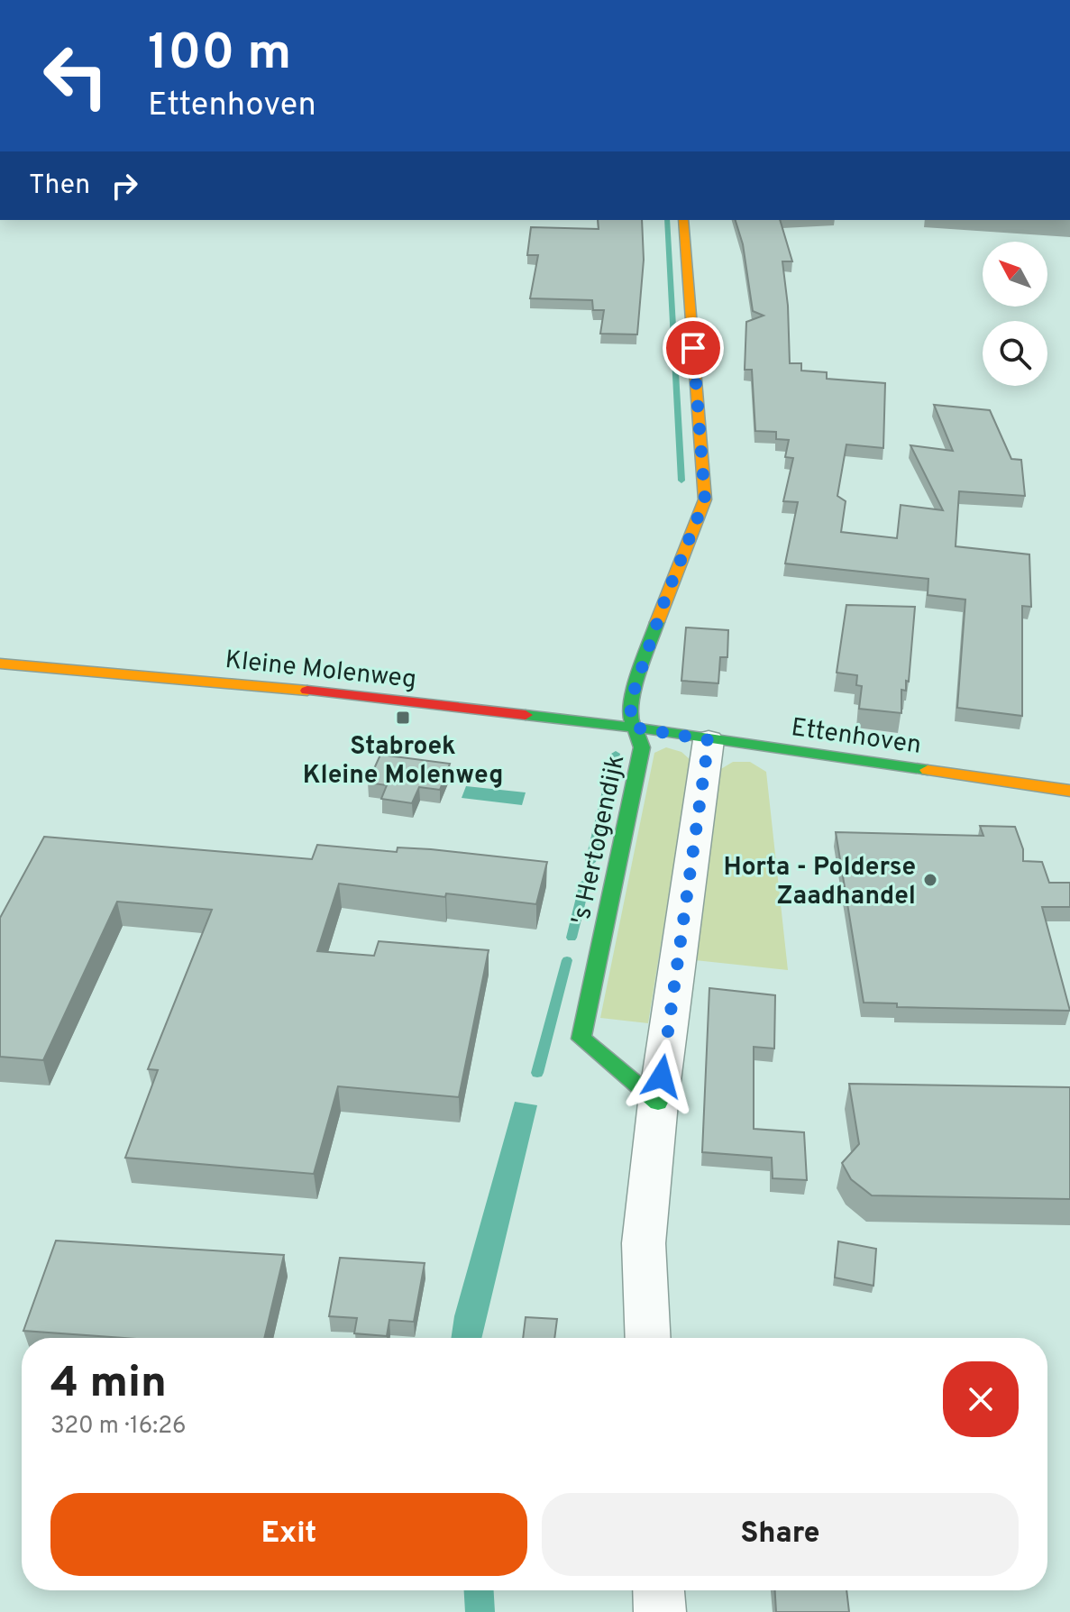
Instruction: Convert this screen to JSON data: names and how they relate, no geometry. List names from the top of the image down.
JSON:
{
  "streets": {
    "street": ["Kleine Molenweg", "Ettenhoven", "'s Hertogendijk"]
  },
  "crossings": [
    ["Kleine Molenweg", "Ettenhoven"],
    ["Kleine Molenweg", "'s Hertogendijk"],
    ["Ettenhoven", "'s Hertogendijk"]
  ],
  "places": {
    "transit": ["Stabroek Kleine Molenweg"],
    "other": ["Horta - Polderse Zaadhandel"]
  },
  "north": "top left",
  "page": {
    "turn": ["100 m", "Ettenhoven"],
    "then": "Then",
    "heading": ["4 min", "320 m · 16:26"],
    "buttons": ["Exit", "Share"]
  }
}
